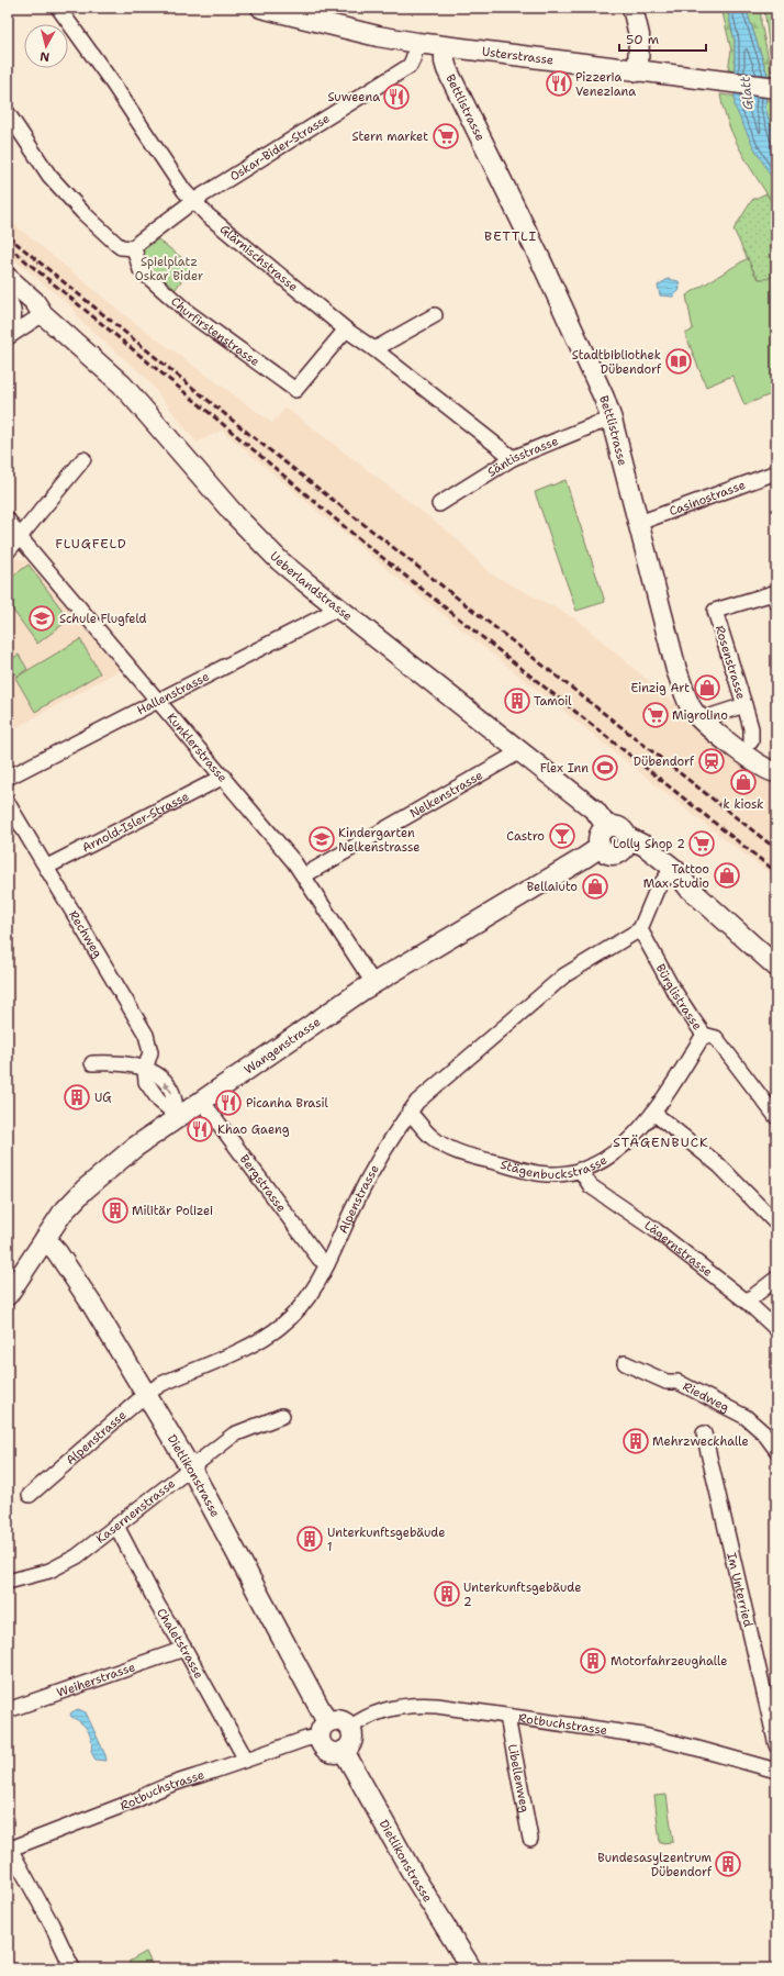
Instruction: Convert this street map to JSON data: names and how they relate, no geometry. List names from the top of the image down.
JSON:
{
  "streets": {
    "street": [
      "Usterstrasse",
      "Bettlistrasse",
      "Oskar-Bider-Strasse",
      "Glärnischstrasse",
      "Churfirstenstrasse",
      "Säntisstrasse",
      "Casinostrasse",
      "Ueberlandstrasse",
      "Rosenstrasse",
      "Hallenstrasse",
      "Kunklerstrasse",
      "Nelkenstrasse",
      "Arnold-Isler-Strasse",
      "Rechweg",
      "Bürglistrasse",
      "Wangenstrasse",
      "Stägenbuckstrasse",
      "Bergstrasse",
      "Alpenstrasse",
      "Lägernstrasse",
      "Riedweg",
      "Dietlikonstrasse",
      "Kasernenstrasse",
      "Im Unterried",
      "Chaletstrasse",
      "Weiherstrasse",
      "Rotbuchstrasse",
      "Libellenweg"
    ]
  },
  "crossings": [
    ["Usterstrasse", "Bettlistrasse"],
    ["Usterstrasse", "Oskar-Bider-Strasse"],
    ["Bettlistrasse", "Säntisstrasse"],
    ["Bettlistrasse", "Casinostrasse"],
    ["Bettlistrasse", "Rosenstrasse"],
    ["Oskar-Bider-Strasse", "Glärnischstrasse"],
    ["Oskar-Bider-Strasse", "Churfirstenstrasse"],
    ["Glärnischstrasse", "Churfirstenstrasse"],
    ["Glärnischstrasse", "Säntisstrasse"],
    ["Ueberlandstrasse", "Hallenstrasse"],
    ["Ueberlandstrasse", "Nelkenstrasse"],
    ["Ueberlandstrasse", "Wangenstrasse"],
    ["Hallenstrasse", "Kunklerstrasse"],
    ["Kunklerstrasse", "Nelkenstrasse"],
    ["Kunklerstrasse", "Arnold-Isler-Strasse"],
    ["Kunklerstrasse", "Wangenstrasse"],
    ["Arnold-Isler-Strasse", "Rechweg"],
    ["Bürglistrasse", "Stägenbuckstrasse"],
    ["Bürglistrasse", "Alpenstrasse"],
    ["Wangenstrasse", "Bergstrasse"],
    ["Wangenstrasse", "Dietlikonstrasse"],
    ["Stägenbuckstrasse", "Alpenstrasse"],
    ["Stägenbuckstrasse", "Lägernstrasse"],
    ["Bergstrasse", "Alpenstrasse"],
    ["Alpenstrasse", "Dietlikonstrasse"],
    ["Dietlikonstrasse", "Kasernenstrasse"],
    ["Dietlikonstrasse", "Rotbuchstrasse"],
    ["Kasernenstrasse", "Chaletstrasse"],
    ["Chaletstrasse", "Weiherstrasse"],
    ["Chaletstrasse", "Rotbuchstrasse"],
    ["Rotbuchstrasse", "Libellenweg"]
  ],
  "districts": ["BETTLI", "FLUGFELD", "STÄGENBUCK"],
  "water": ["Glatt"],
  "parks": ["Spielplatz Oskar Bider"],
  "places": {
    "restaurant": [
      "Pizzeria Veneziana",
      "Suweena",
      "Picanha Brasil",
      "Khao Gaeng"
    ],
    "supermarket": ["Stern market", "Migrolino", "Lolly Shop 2"],
    "library": ["Stadtbibliothek Dübendorf"],
    "school or university": ["Schule Flugfeld", "Kindergarten Nelkenstrasse"],
    "shop": [
      "Einzig Art",
      "k kiosk",
      "Tattoo Max Studio",
      "Bellaiuto"
    ],
    "building": [
      "Tamoil",
      "UG",
      "Militär Polizei",
      "Mehrzweckhalle",
      "Unterkunftsgebäude 1",
      "Unterkunftsgebäude 2",
      "Motorfahrzeughalle",
      "Bundesasylzentrum Dübendorf"
    ],
    "station": ["Dübendorf"],
    "sports": ["Flex Inn"],
    "bar": ["Castro"]
  },
  "scale_bar": "50 m",
  "north": "bottom"
}
